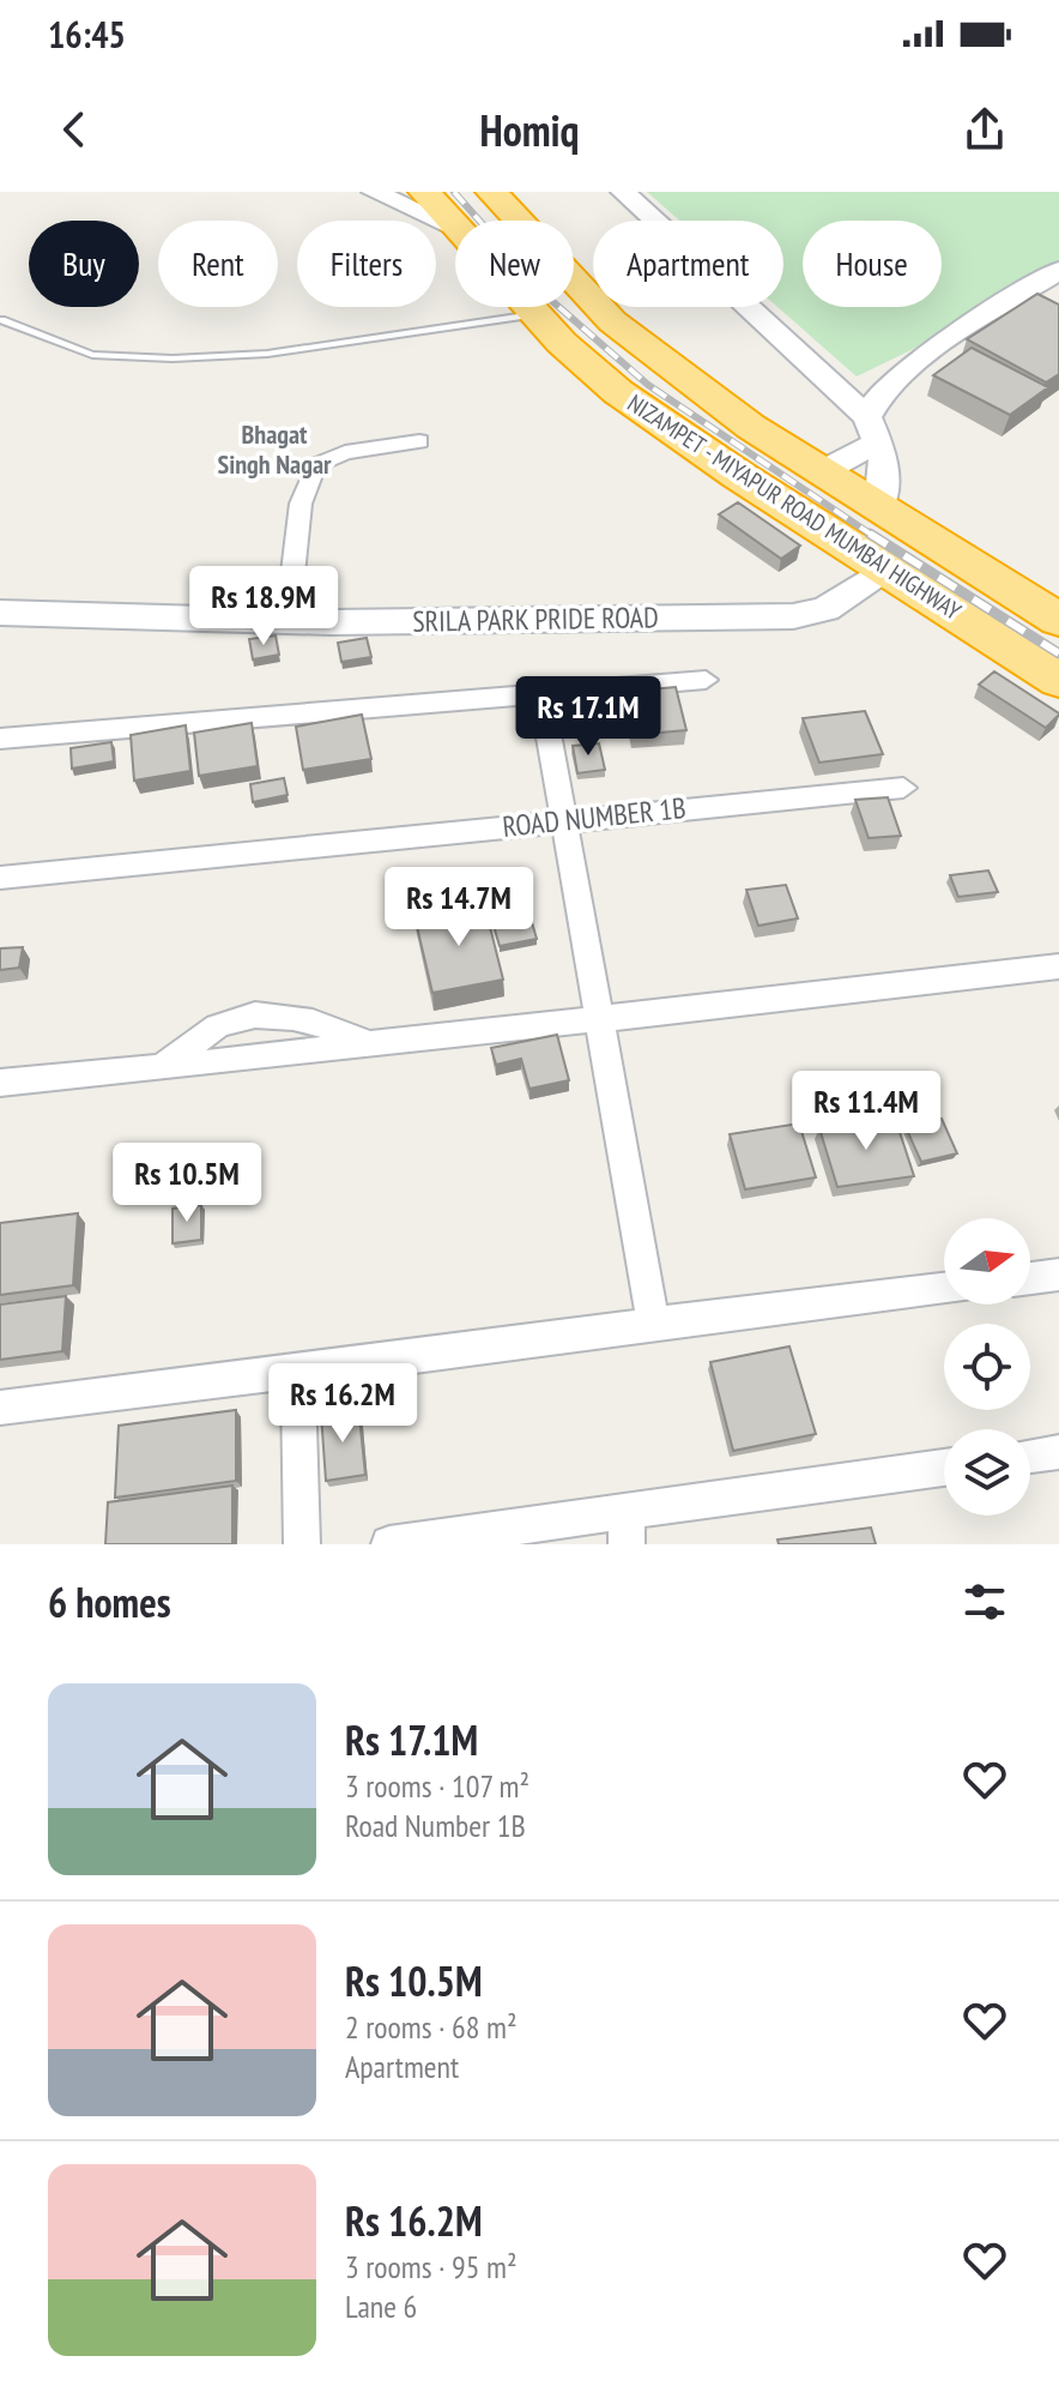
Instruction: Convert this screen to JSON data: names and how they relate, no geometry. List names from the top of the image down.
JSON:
{
  "streets": {
    "highway": ["NIZAMPET - MIYAPUR ROAD MUMBAI HIGHWAY"],
    "street": ["SRILA PARK PRIDE ROAD", "ROAD NUMBER 1B"]
  },
  "crossings": [
    ["NIZAMPET - MIYAPUR ROAD MUMBAI HIGHWAY", "SRILA PARK PRIDE ROAD"]
  ],
  "districts": ["Bhagat Singh Nagar"],
  "north": "right",
  "page": {
    "status": "16:45",
    "header": "Homiq",
    "chip": [
      "Buy",
      "Rent",
      "Filters",
      "New",
      "Apartment",
      "House"
    ],
    "price": [
      "Rs 18.9M",
      "Rs 17.1M",
      "Rs 14.7M",
      "Rs 11.4M",
      "Rs 10.5M",
      "Rs 16.2M"
    ],
    "heading": "6 homes",
    "list": [
      {
        "name": "Rs 17.1M",
        "note": "3 rooms · 107 m² · Road Number 1B"
      },
      {
        "name": "Rs 10.5M",
        "note": "2 rooms · 68 m² · Apartment"
      },
      {
        "name": "Rs 16.2M",
        "note": "3 rooms · 95 m² · Lane 6"
      }
    ]
  }
}
